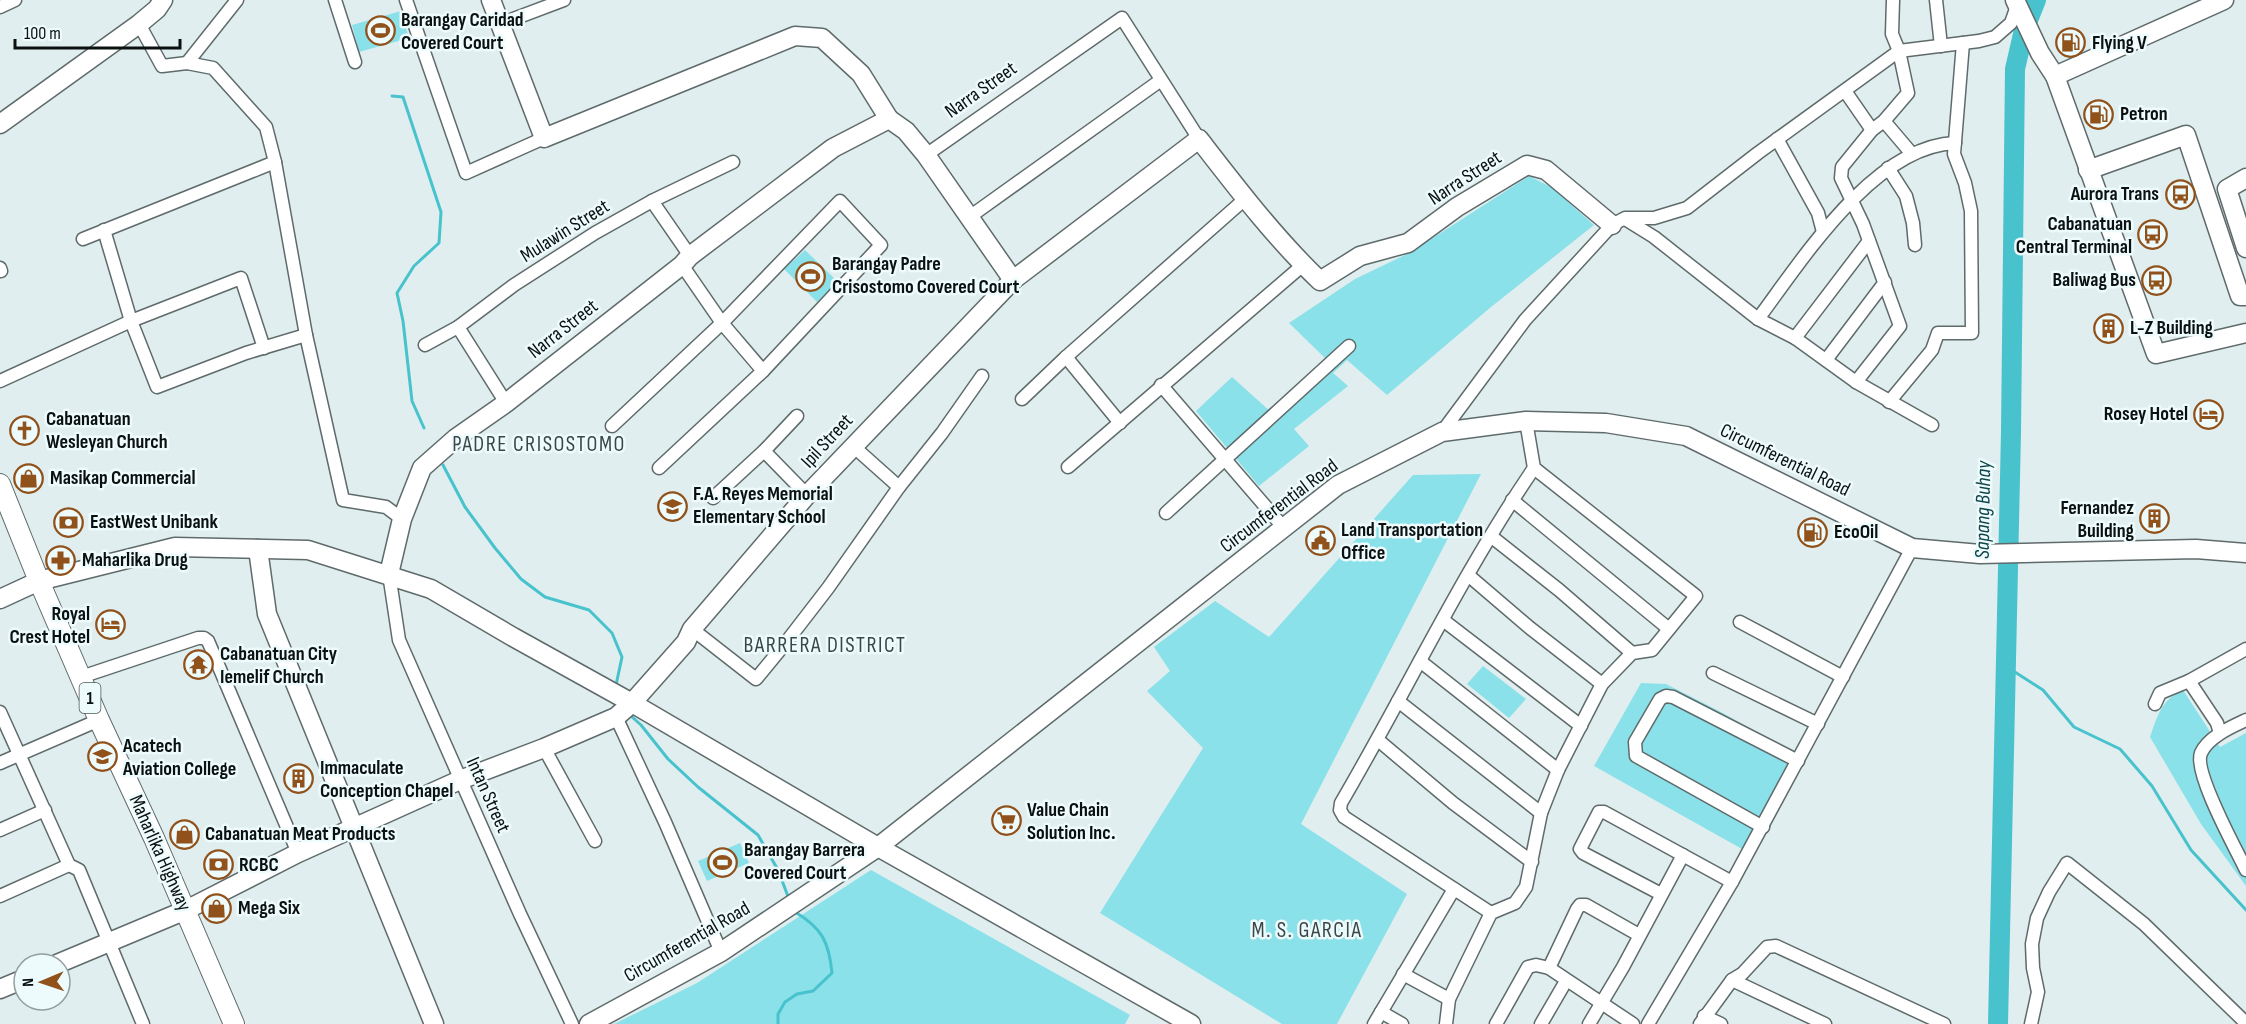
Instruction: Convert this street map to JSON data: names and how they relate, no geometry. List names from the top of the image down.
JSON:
{
  "streets": {
    "main road": ["1", "Maharlika Highway"],
    "street": [
      "Narra Street",
      "Mulawin Street",
      "Ipil Street",
      "Circumferential Road",
      "Intan Street"
    ]
  },
  "crossings": [
    ["Narra Street", "Ipil Street"],
    ["Narra Street", "Intan Street"],
    ["Ipil Street", "Intan Street"],
    ["Ipil Street", "Maharlika Highway"]
  ],
  "districts": ["PADRE CRISOSTOMO", "BARRERA DISTRICT", "M. S. GARCIA"],
  "water": ["Sapang Buhay"],
  "places": {
    "sports": ["Barangay Caridad Covered Court", "Barangay Padre Crisostomo Covered Court", "Barangay Barrera Covered Court"],
    "fuel station": ["Flying V", "Petron", "EcoOil"],
    "bus stop": ["Aurora Trans", "Cabanatuan Central Terminal", "Baliwag Bus"],
    "building": ["L-Z Building", "Fernandez Building", "Immaculate Conception Chapel"],
    "hotel": ["Rosey Hotel", "Royal Crest Hotel"],
    "church": ["Cabanatuan Wesleyan Church"],
    "shop": ["Masikap Commercial", "Cabanatuan Meat Products", "Mega Six"],
    "school or university": ["F.A. Reyes Memorial Elementary School", "Acatech Aviation College"],
    "bank": ["EastWest Unibank", "RCBC"],
    "public building": ["Land Transportation Office"],
    "pharmacy": ["Maharlika Drug"],
    "temple": ["Cabanatuan City Iemelif Church"],
    "supermarket": ["Value Chain Solution Inc."]
  },
  "scale_bar": "100 m",
  "north": "left"
}
